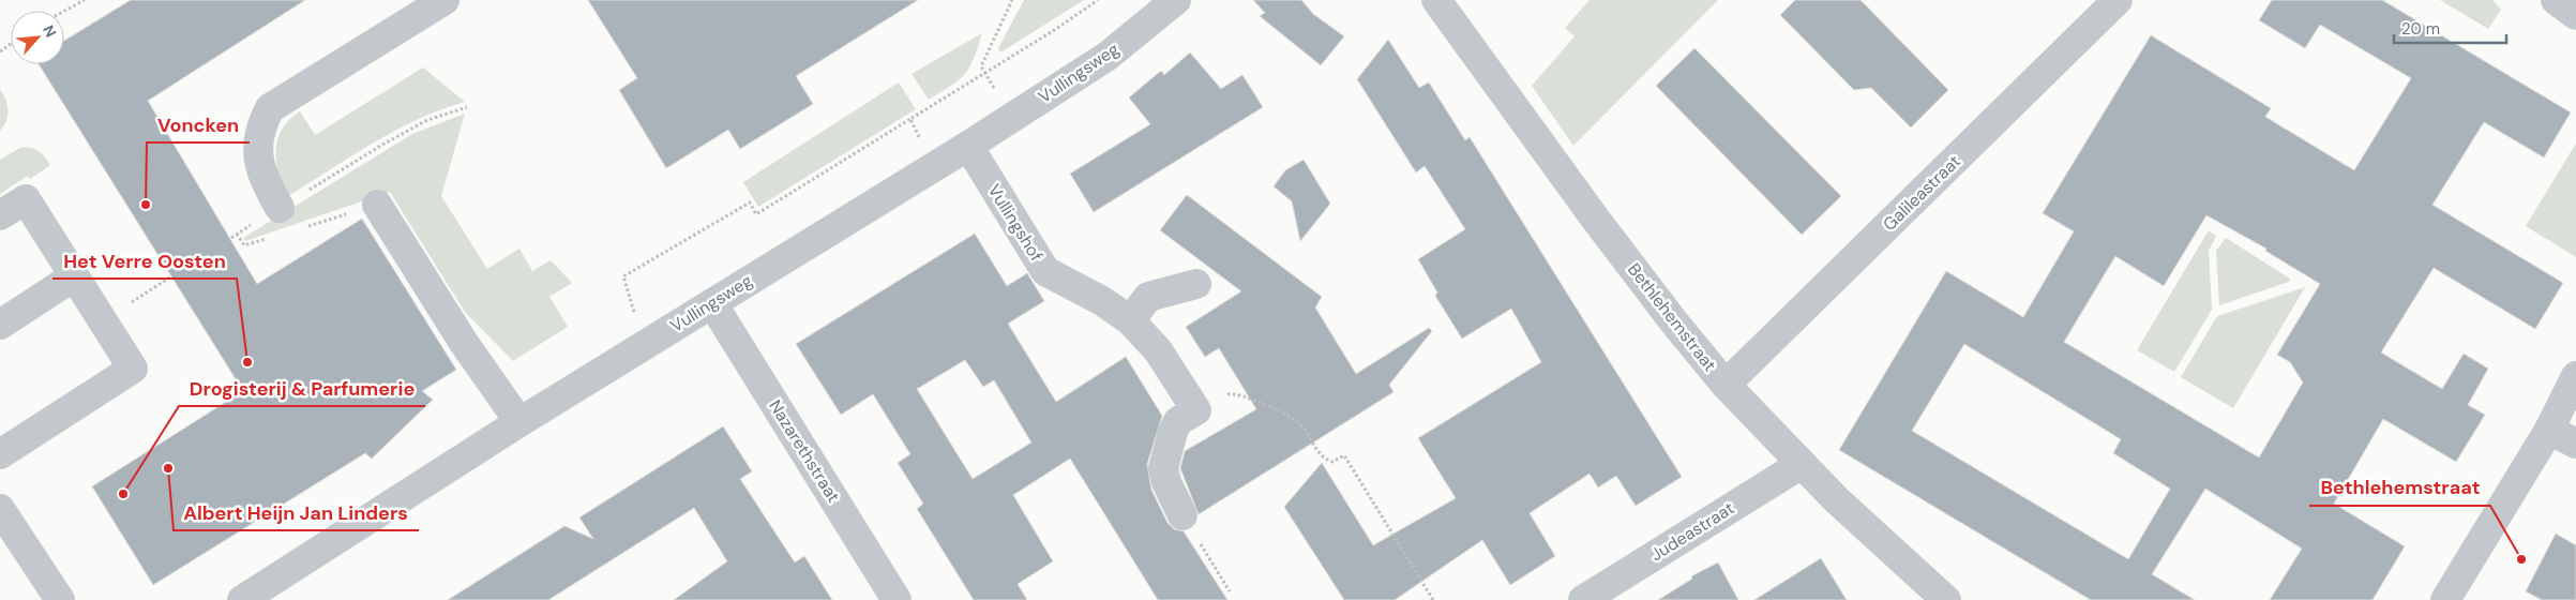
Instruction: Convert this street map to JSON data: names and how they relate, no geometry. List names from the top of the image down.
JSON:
{
  "streets": {
    "street": [
      "Vullingsweg",
      "Galileastraat",
      "Vullingshof",
      "Bethlehemstraat",
      "Nazarethstraat",
      "Judeastraat"
    ]
  },
  "crossings": [
    ["Vullingsweg", "Vullingshof"],
    ["Vullingsweg", "Nazarethstraat"],
    ["Galileastraat", "Bethlehemstraat"],
    ["Bethlehemstraat", "Judeastraat"]
  ],
  "places": [
    "Voncken",
    "Het Verre Oosten",
    "Albert Heijn Jan Linders",
    "Drogisterij & Parfumerie",
    "Bethlehemstraat"
  ],
  "scale_bar": "20 m",
  "north": "top right"
}
